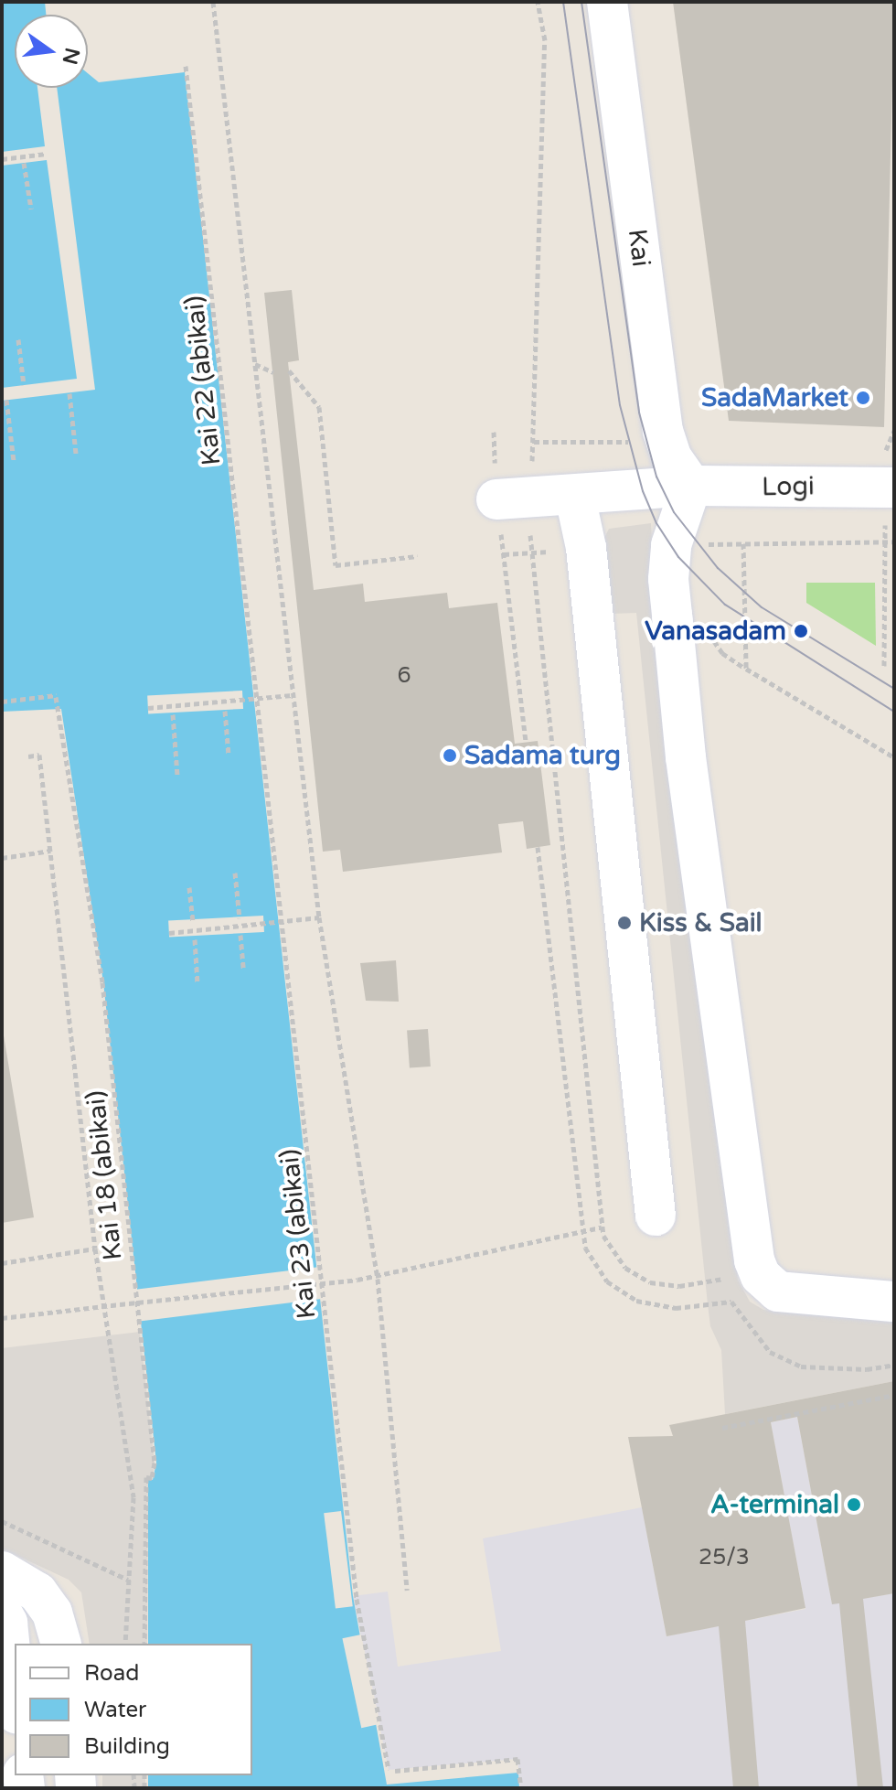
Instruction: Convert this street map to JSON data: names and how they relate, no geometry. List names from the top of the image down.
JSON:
{
  "streets": {
    "street": ["Kai", "Logi"],
    "path": ["Kai 22 (abikai)", "Kai 18 (abikai)", "Kai 23 (abikai)"]
  },
  "crossings": [
    ["Kai", "Logi"],
    ["Kai 22 (abikai)", "Kai 23 (abikai)"]
  ],
  "places": [
    "SadaMarket",
    "Vanasadam",
    "Sadama turg",
    "Kiss & Sail",
    "A-terminal"
  ],
  "house_numbers": ["6", "25/3"],
  "legend": ["Road", "Water", "Building"],
  "north": "right"
}
